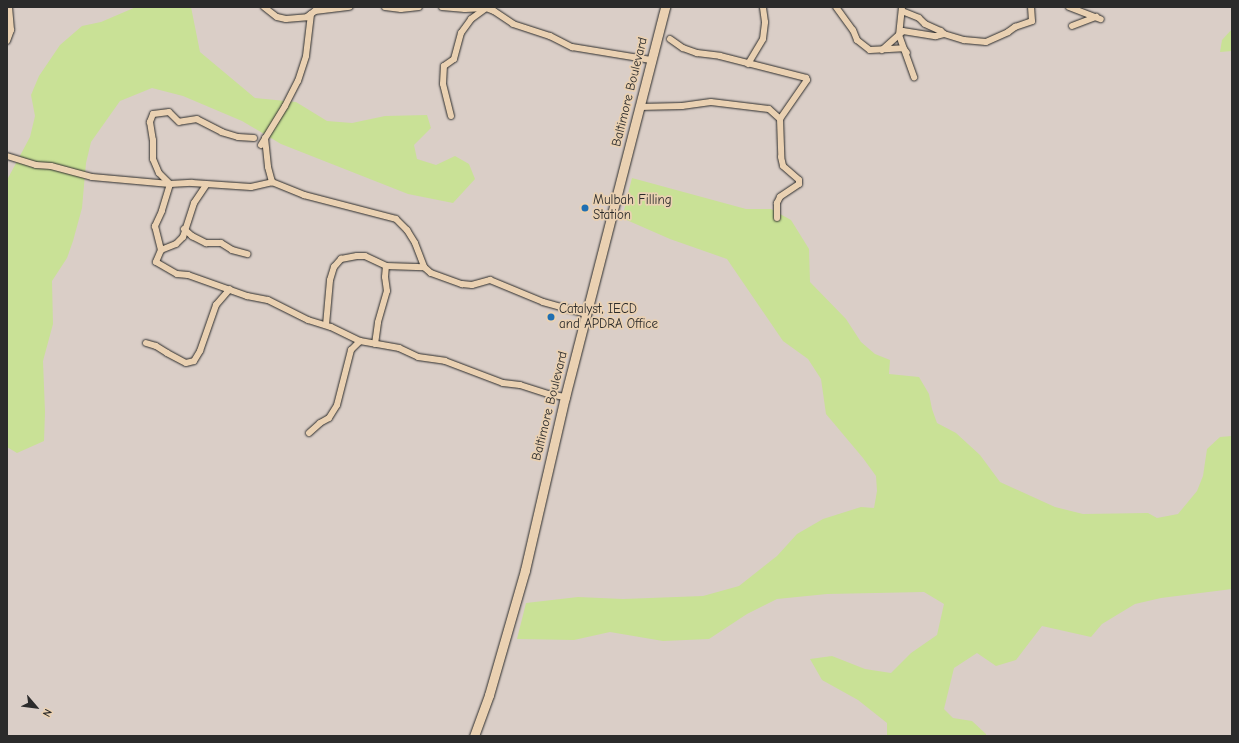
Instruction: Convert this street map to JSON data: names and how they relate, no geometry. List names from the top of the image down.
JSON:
{
  "streets": {
    "highway": ["Baltimore Boulevard"]
  },
  "places": ["Mulbah Filling Station", "Catalyst, IECD and APDRA Office"],
  "north": "bottom right"
}
